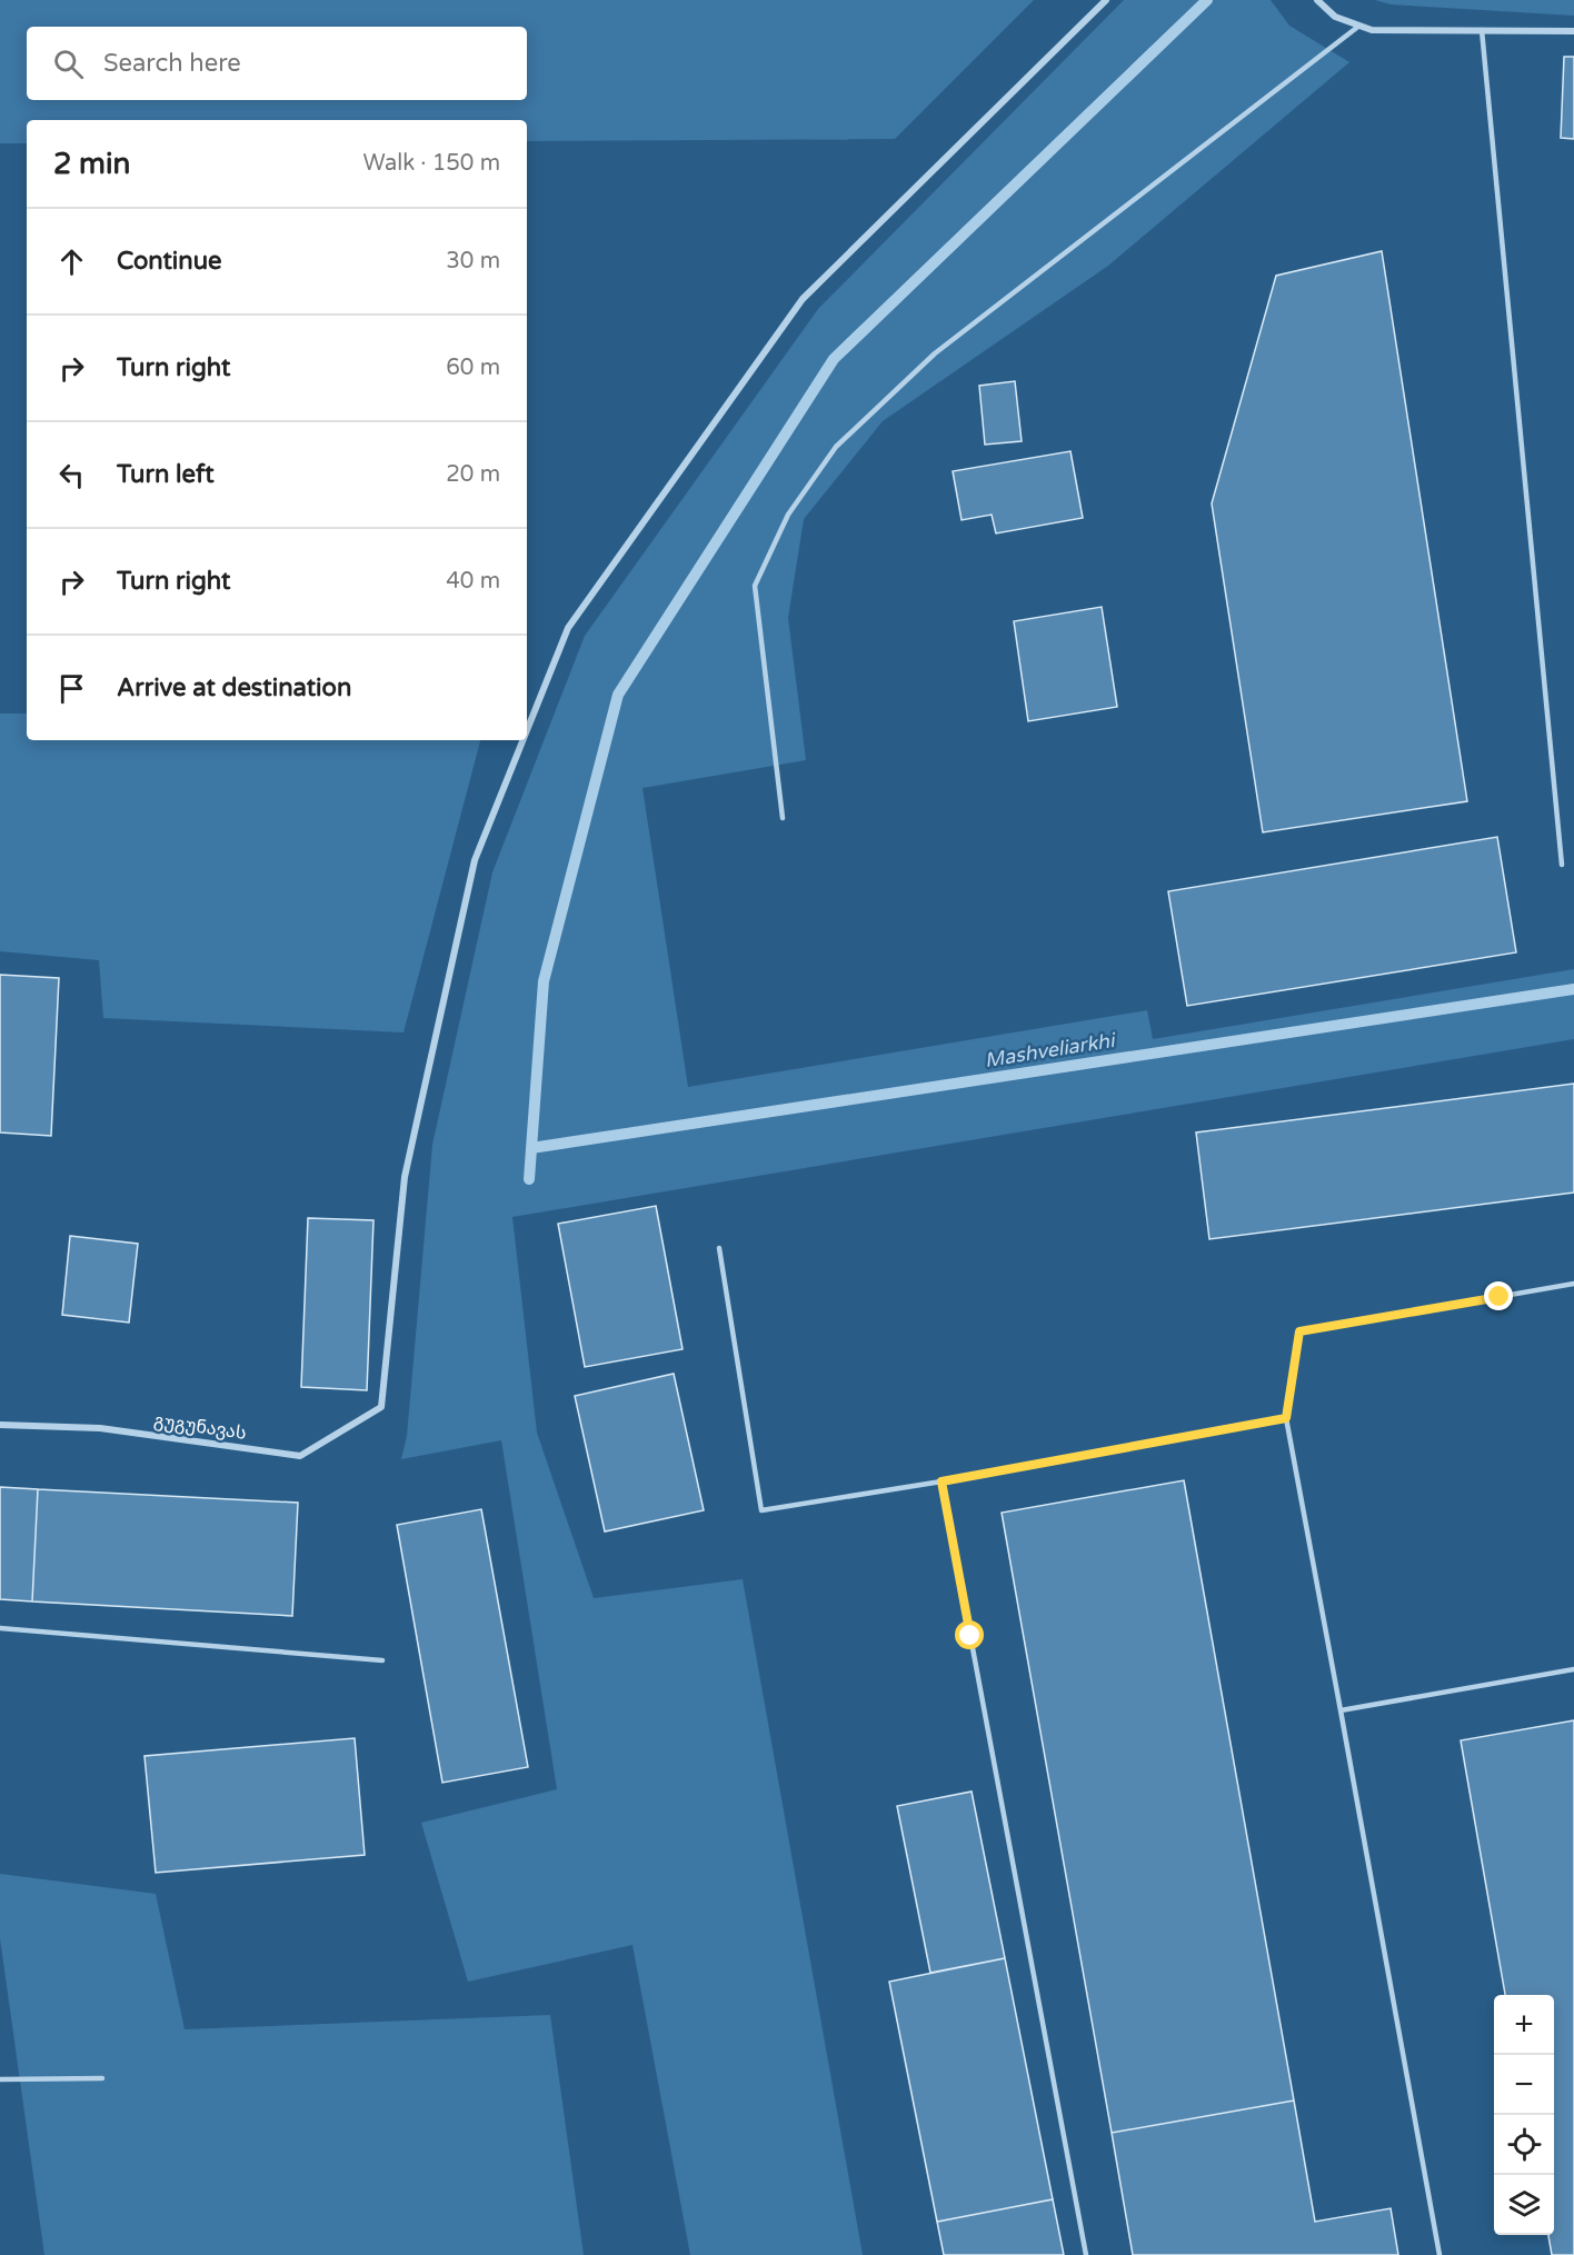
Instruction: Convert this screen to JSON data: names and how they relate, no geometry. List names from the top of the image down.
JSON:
{
  "streets": {
    "street": ["გუგუნავას"]
  },
  "water": ["Mashveliarkhi"],
  "page": {
    "search": "Search here",
    "heading": ["2 min", "Walk · 150 m"],
    "list": [
      ["Continue", "30 m"],
      ["Turn right", "60 m"],
      ["Turn left", "20 m"],
      ["Turn right", "40 m"],
      "Arrive at destination"
    ],
    "map_buttons": ["+", "−"]
  }
}
